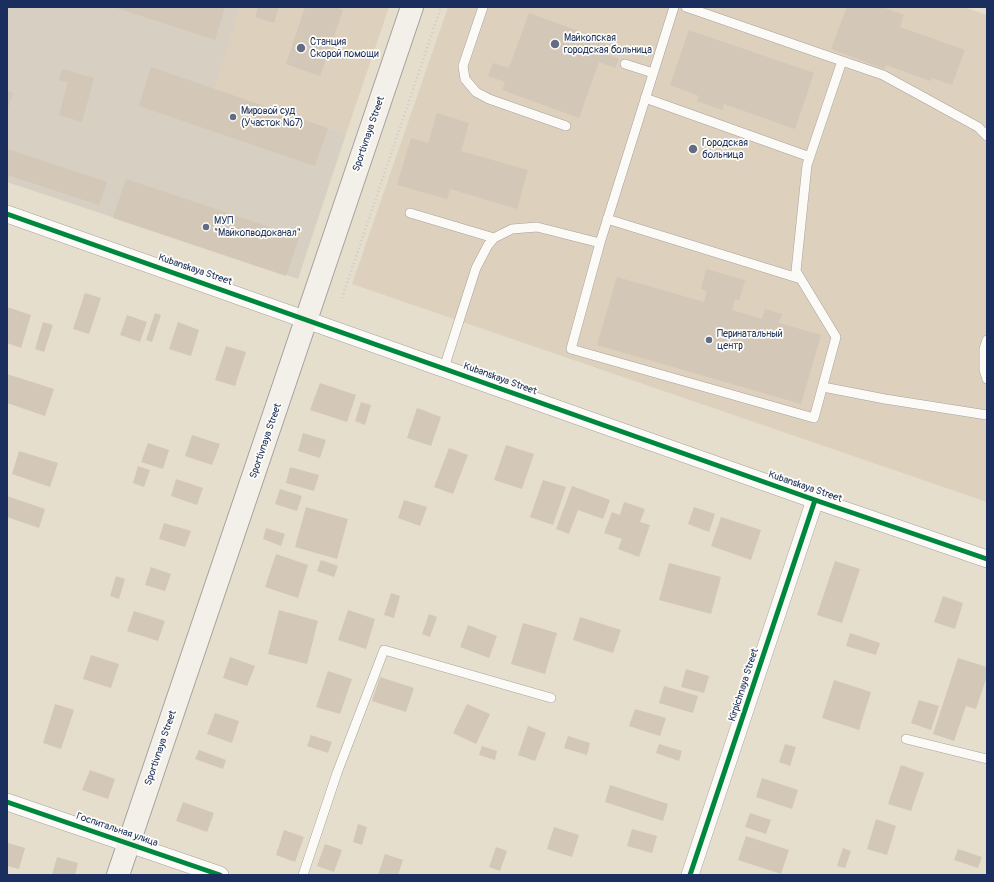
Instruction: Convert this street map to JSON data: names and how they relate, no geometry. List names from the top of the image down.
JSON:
{
  "streets": {
    "main road": ["Sportivnaya Street"],
    "street": ["Kubanskaya Street", "Kirpichnaya Street", "Госпитальная улица"]
  },
  "crossings": [
    ["Sportivnaya Street", "Kubanskaya Street"],
    ["Sportivnaya Street", "Госпитальная улица"],
    ["Kubanskaya Street", "Kirpichnaya Street"]
  ],
  "places": [
    "Майкопская городская больница",
    "Станция Скорой помощи",
    "Мировой суд (Участок №7)",
    "Городская больница",
    "МУП \"Майкопводоканал\"",
    "Перинатальный центр"
  ]
}
